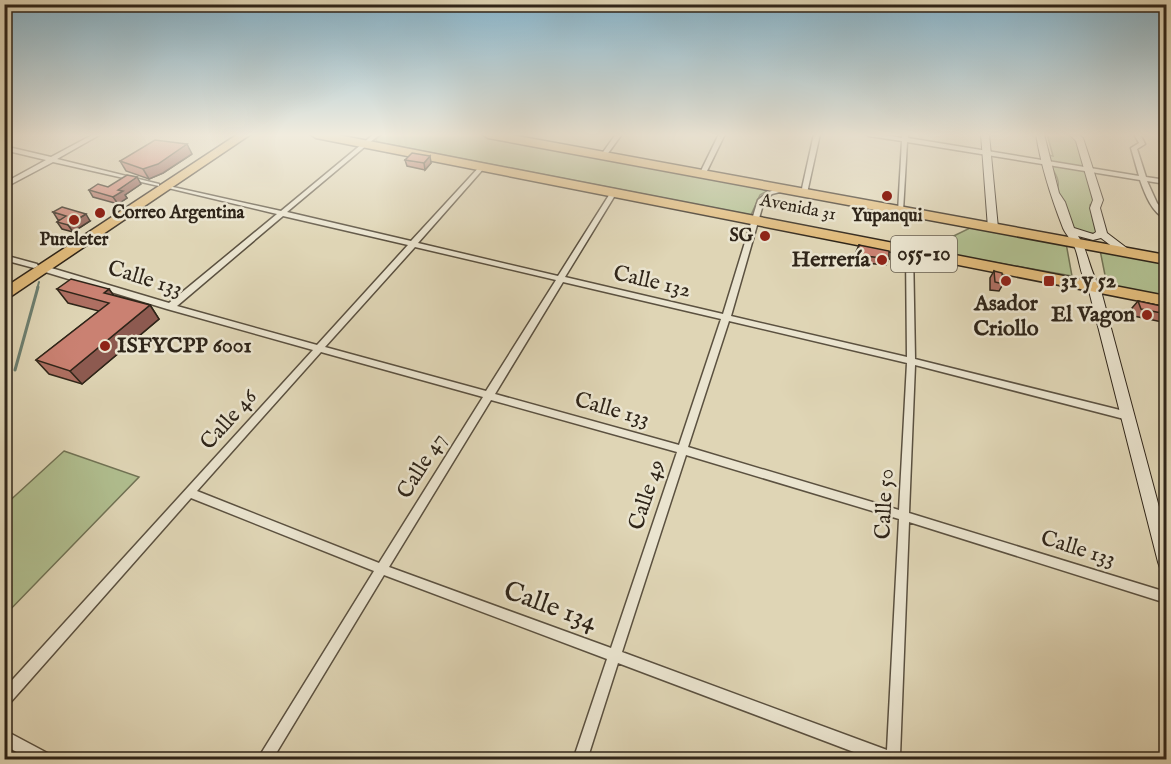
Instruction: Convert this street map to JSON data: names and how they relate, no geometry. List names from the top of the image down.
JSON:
{
  "streets": {
    "highway": ["Avenida 31", "055-10"],
    "street": [
      "Calle 133",
      "Calle 132",
      "Calle 46",
      "Calle 47",
      "Calle 49",
      "Calle 50",
      "Calle 134"
    ]
  },
  "crossings": [
    ["Avenida 31", "Calle 47"],
    ["Avenida 31", "Calle 49"],
    ["Avenida 31", "Calle 50"],
    ["Calle 133", "Calle 46"],
    ["Calle 133", "Calle 47"],
    ["Calle 133", "Calle 49"],
    ["Calle 133", "Calle 50"],
    ["Calle 132", "Calle 46"],
    ["Calle 132", "Calle 47"],
    ["Calle 132", "Calle 49"],
    ["Calle 132", "Calle 50"],
    ["Calle 46", "Calle 134"],
    ["Calle 47", "Calle 134"],
    ["Calle 49", "Calle 134"],
    ["Calle 50", "Calle 134"]
  ],
  "places": {
    "other": [
      "Yupanqui",
      "Correo Argentina",
      "Pureleter",
      "SG",
      "Herrería",
      "Asador Criollo",
      "El Vagon",
      "ISFYCPP 6001"
    ],
    "transit": ["31 y 52"]
  }
}
